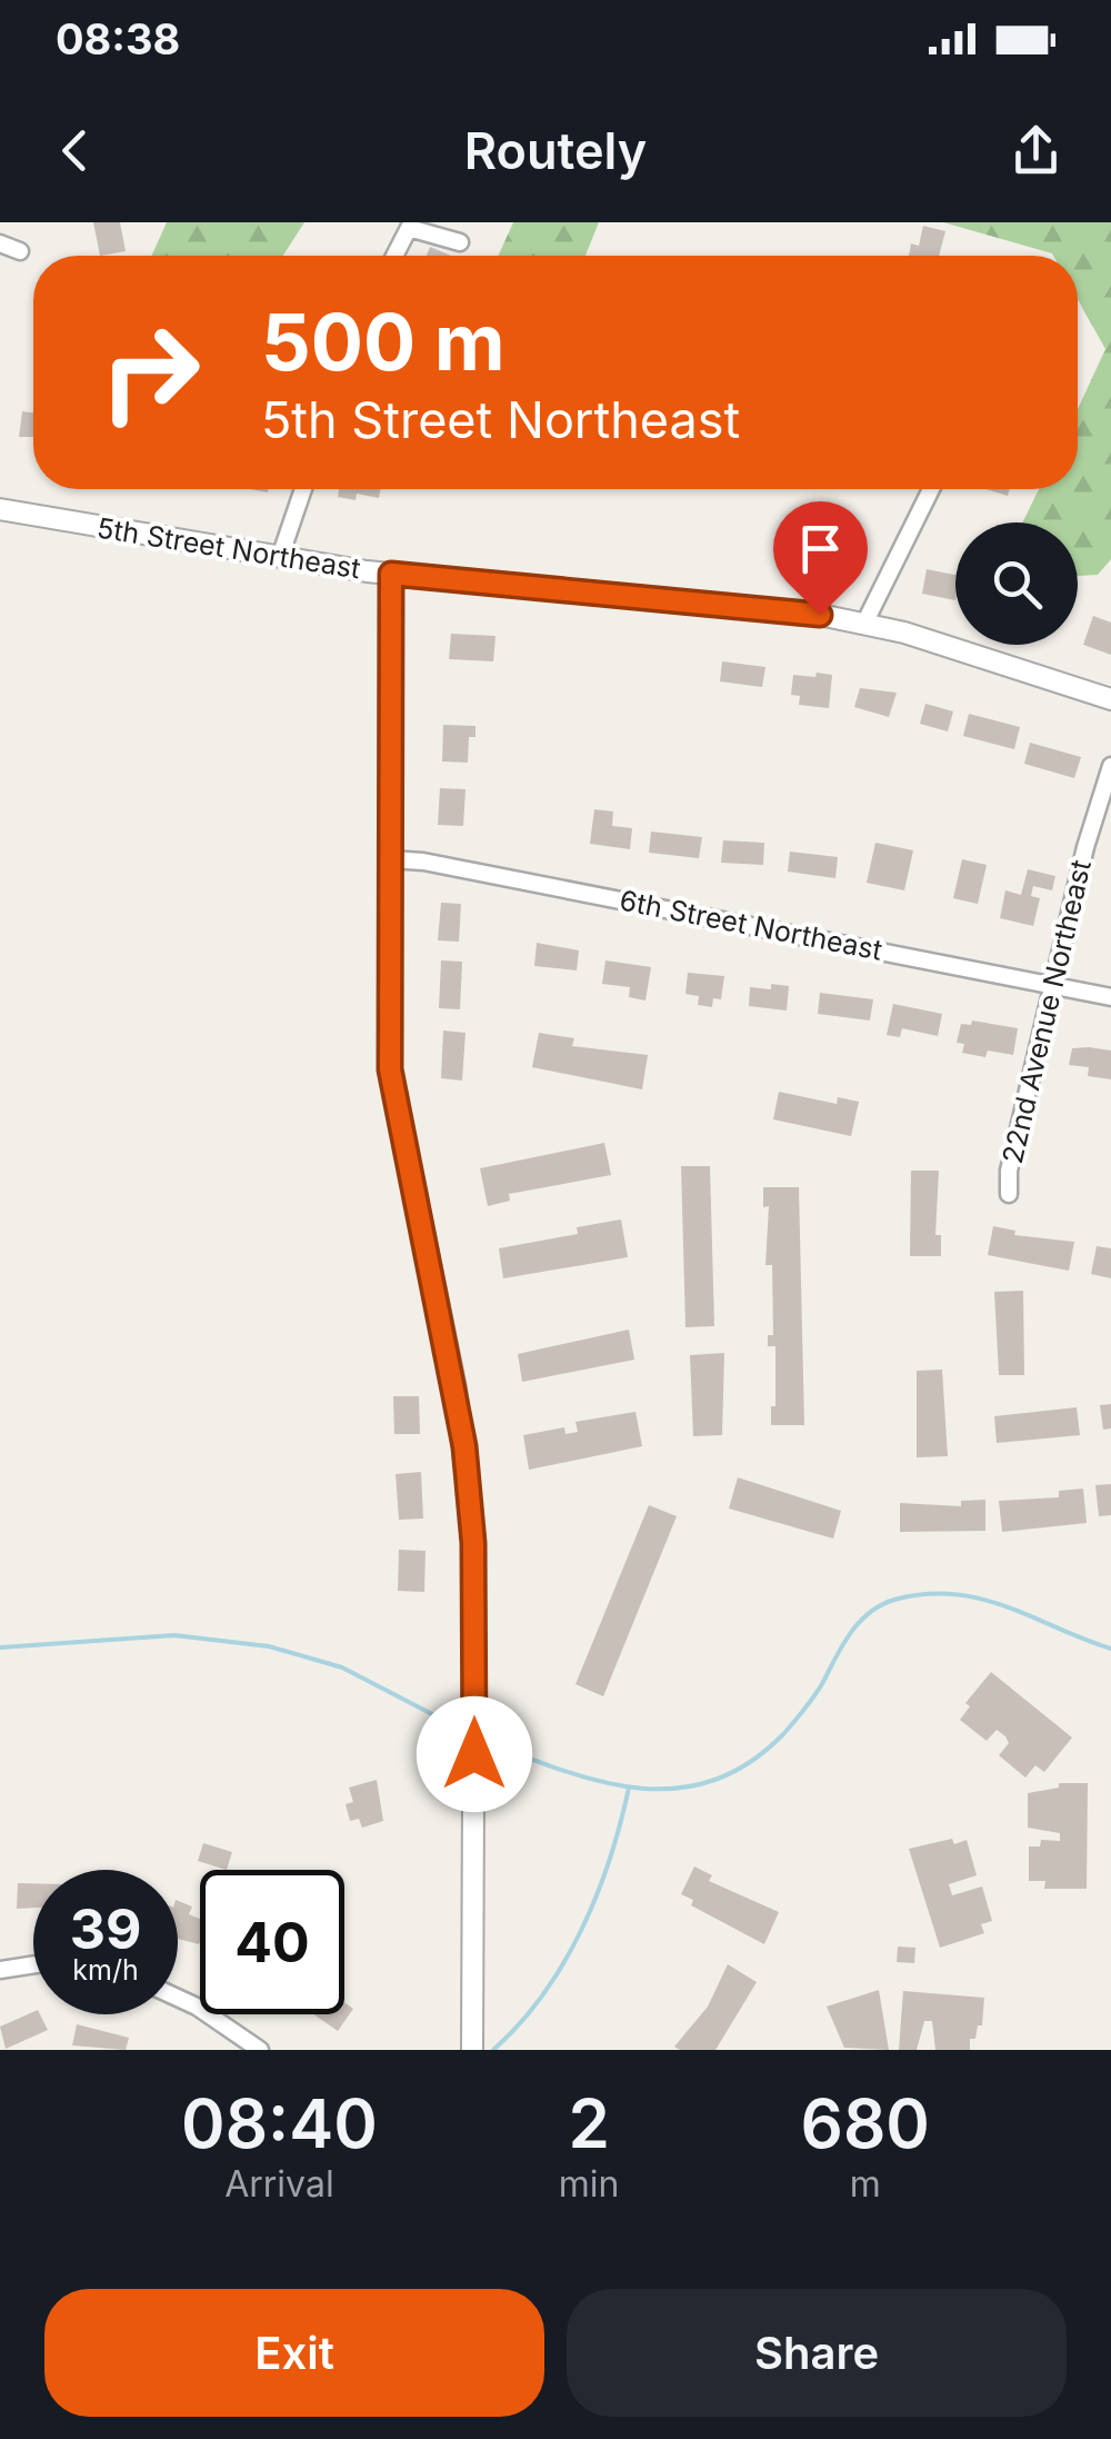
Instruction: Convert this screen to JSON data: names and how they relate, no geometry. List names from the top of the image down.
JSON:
{
  "streets": {
    "street": ["5th Street Northeast", "6th Street Northeast", "22nd Avenue Northeast"]
  },
  "crossings": [
    ["6th Street Northeast", "22nd Avenue Northeast"]
  ],
  "page": {
    "status": "08:38",
    "header": "Routely",
    "turn": ["500 m", "5th Street Northeast"],
    "speed": "39 km/h",
    "limit": "40",
    "eta": [
      "08:40",
      "Arrival",
      "2",
      "min",
      "680",
      "m"
    ],
    "buttons": ["Exit", "Share"]
  }
}
